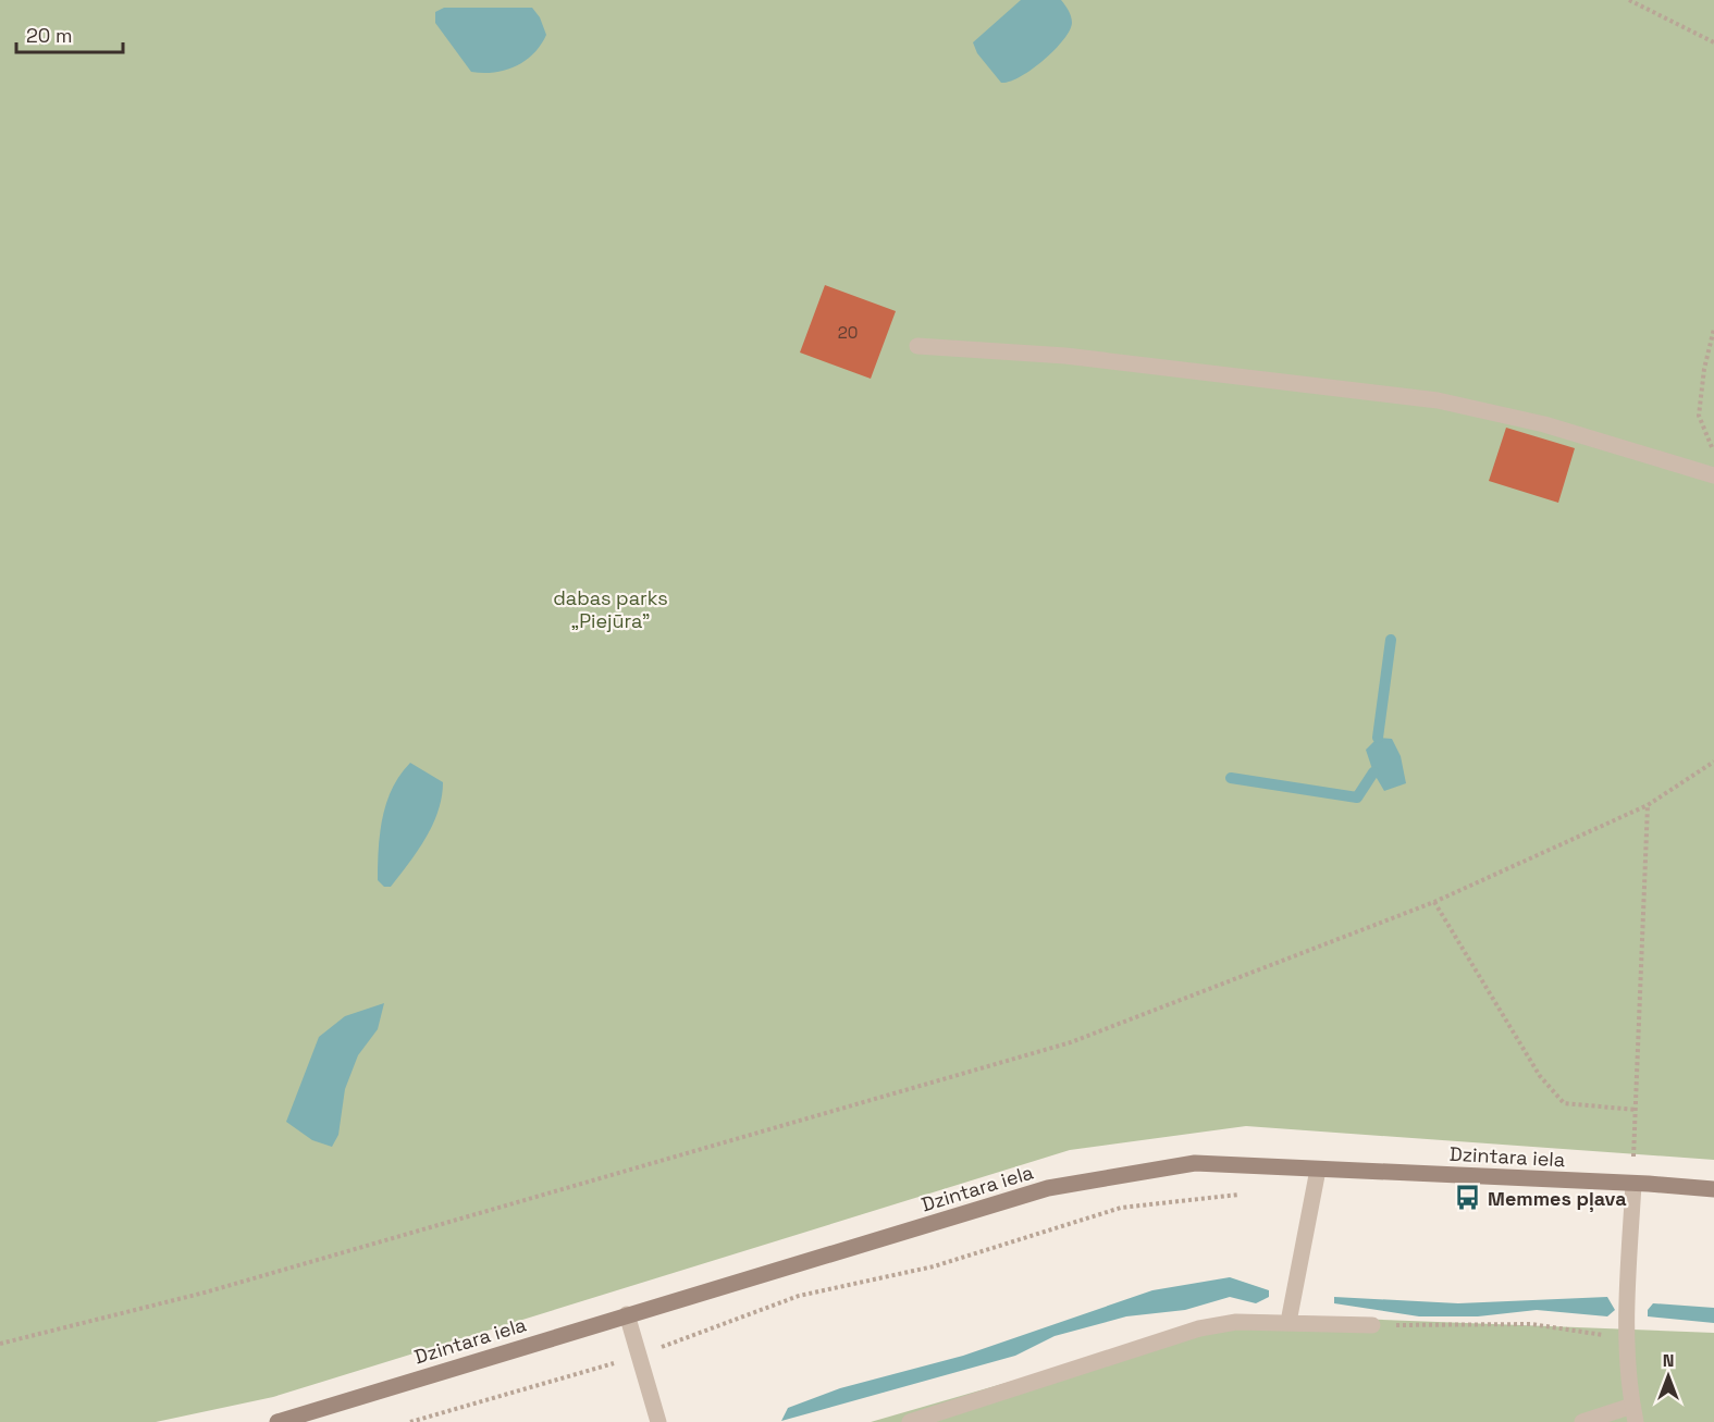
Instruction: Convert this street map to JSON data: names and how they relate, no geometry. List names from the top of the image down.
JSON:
{
  "streets": {
    "street": ["Dzintara iela"]
  },
  "parks": ["dabas parks „Piejūra”"],
  "places": {
    "bus stop": ["Memmes pļava"]
  },
  "house_numbers": ["20"],
  "scale_bar": "20 m",
  "north": "top"
}
